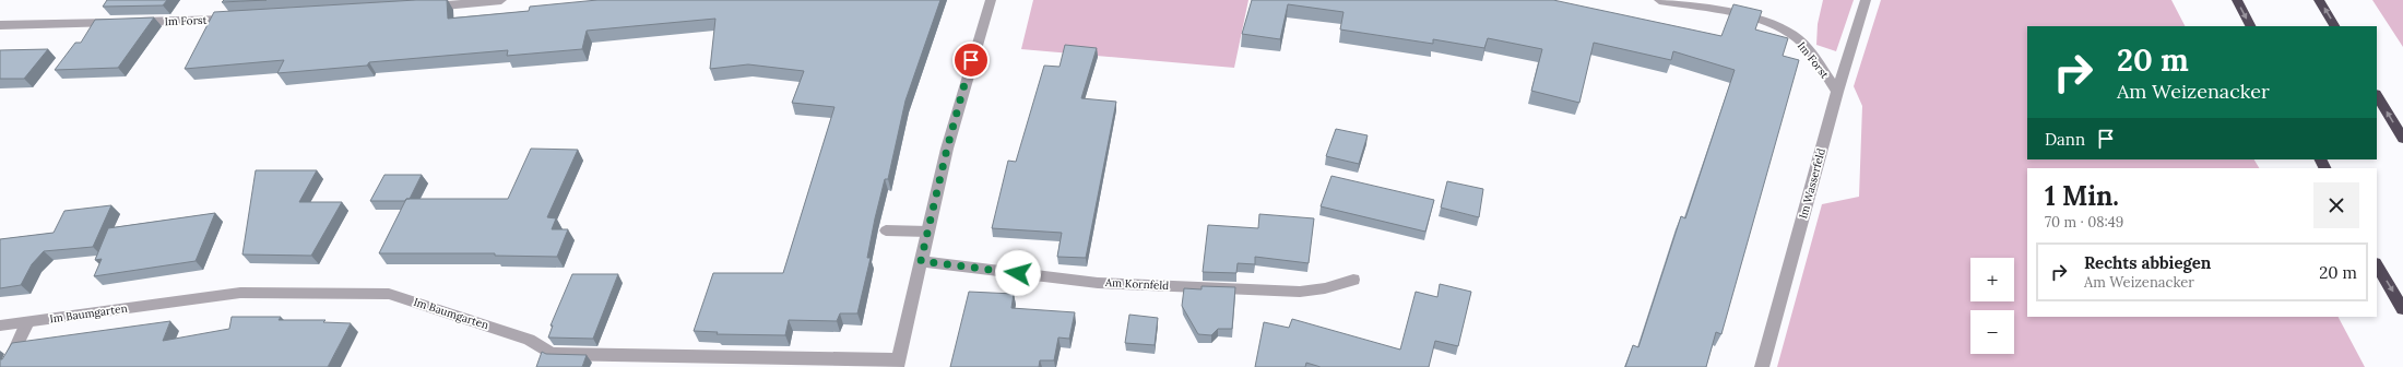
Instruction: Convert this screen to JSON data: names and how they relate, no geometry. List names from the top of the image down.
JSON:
{
  "streets": {
    "street": [
      "Im Forst",
      "Im Wasserfeld",
      "Am Kornfeld",
      "Im Baumgarten"
    ]
  },
  "crossings": [
    ["Im Forst", "Im Wasserfeld"]
  ],
  "page": {
    "turn": ["20 m", "Am Weizenacker"],
    "then": "Dann",
    "heading": ["1 Min.", "70 m · 08:49"],
    "list": [
      {
        "name": "Rechts abbiegen",
        "note": "Am Weizenacker",
        "value": "20 m"
      }
    ],
    "map_buttons": ["+", "−"]
  }
}
